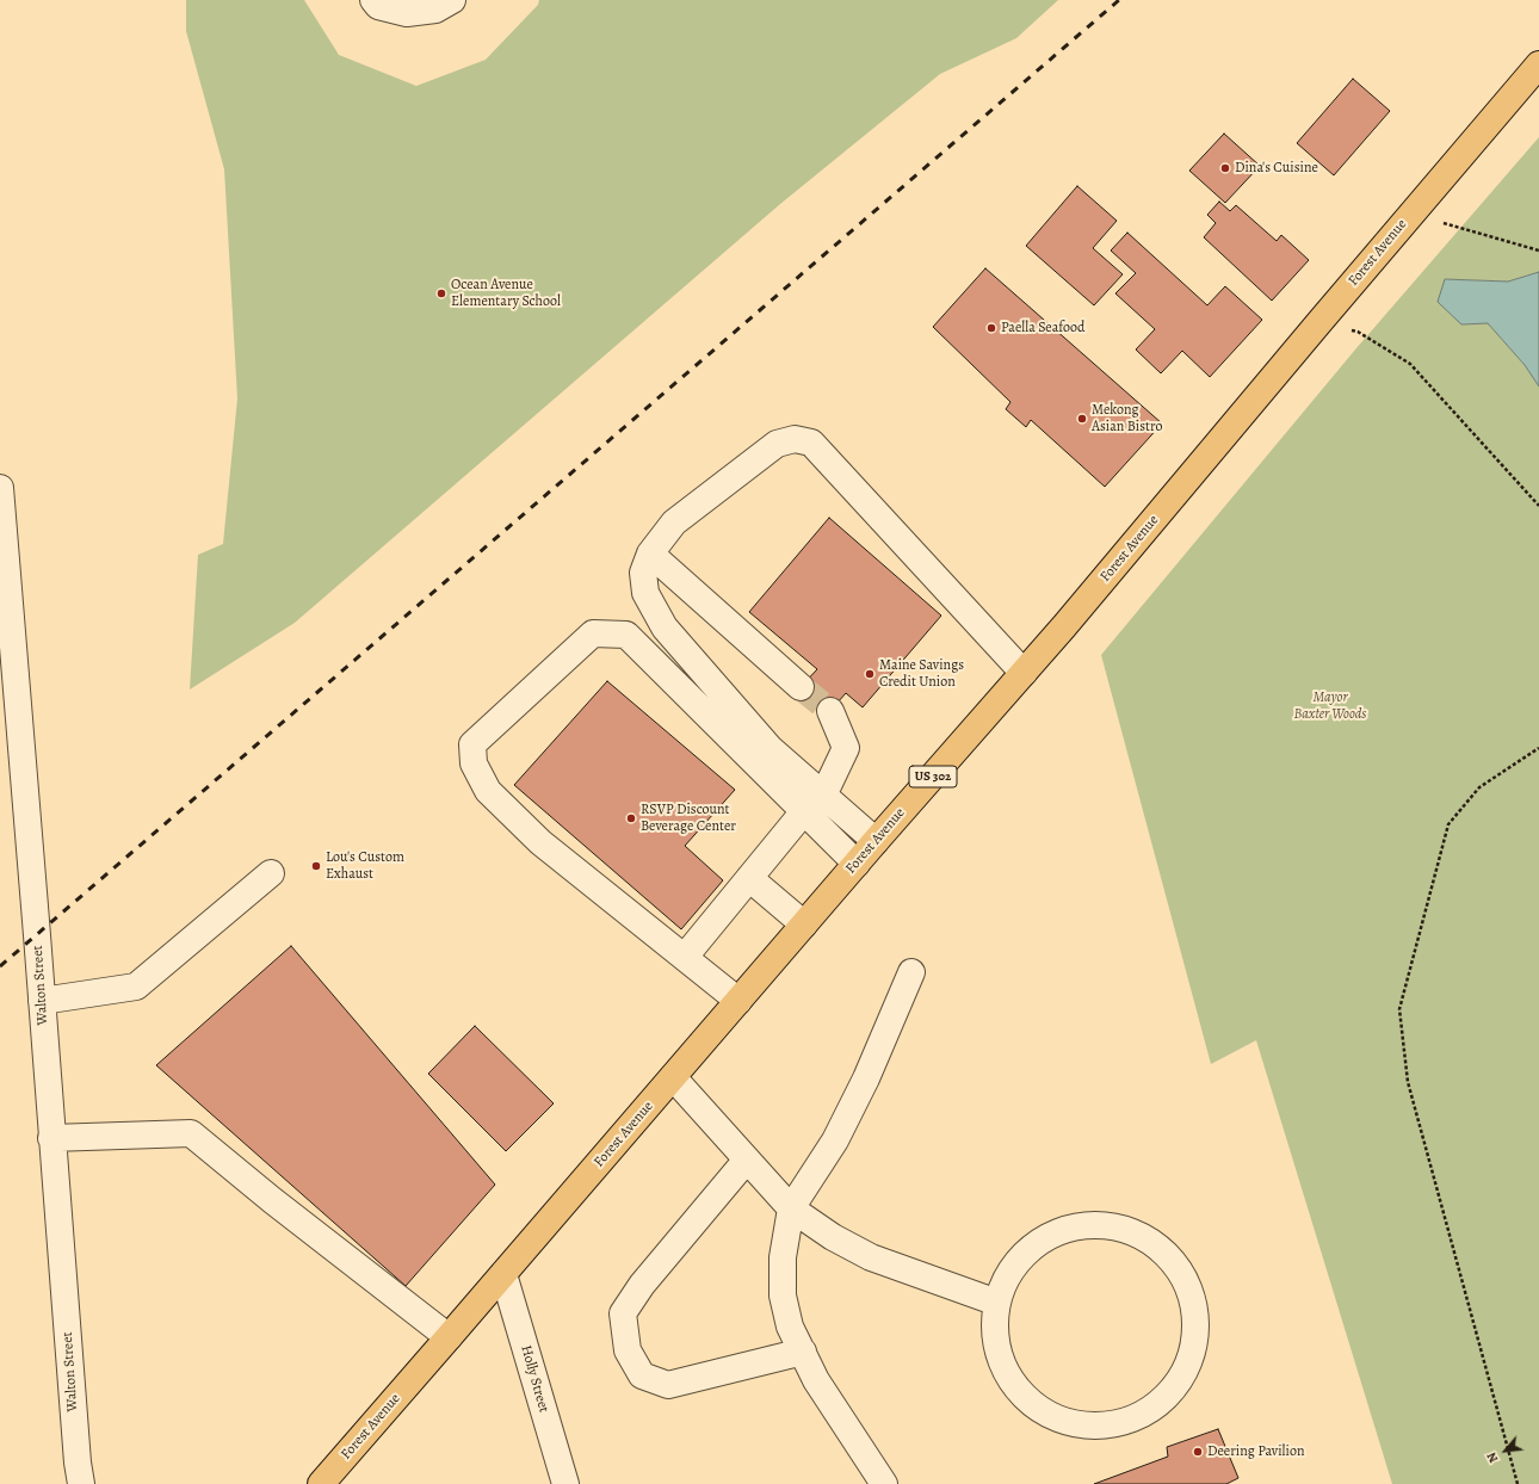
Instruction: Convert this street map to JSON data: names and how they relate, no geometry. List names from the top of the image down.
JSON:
{
  "streets": {
    "highway": ["Forest Avenue", "US 302"],
    "street": ["Walton Street", "Holly Street"]
  },
  "crossings": [
    ["Forest Avenue", "Holly Street"]
  ],
  "parks": ["Mayor Baxter Woods"],
  "places": [
    "Dina's Cuisine",
    "Ocean Avenue Elementary School",
    "Paella Seafood",
    "Mekong Asian Bistro",
    "Maine Savings Credit Union",
    "RSVP Discount Beverage Center",
    "Lou's Custom Exhaust",
    "Deering Pavilion"
  ],
  "north": "bottom left"
}
